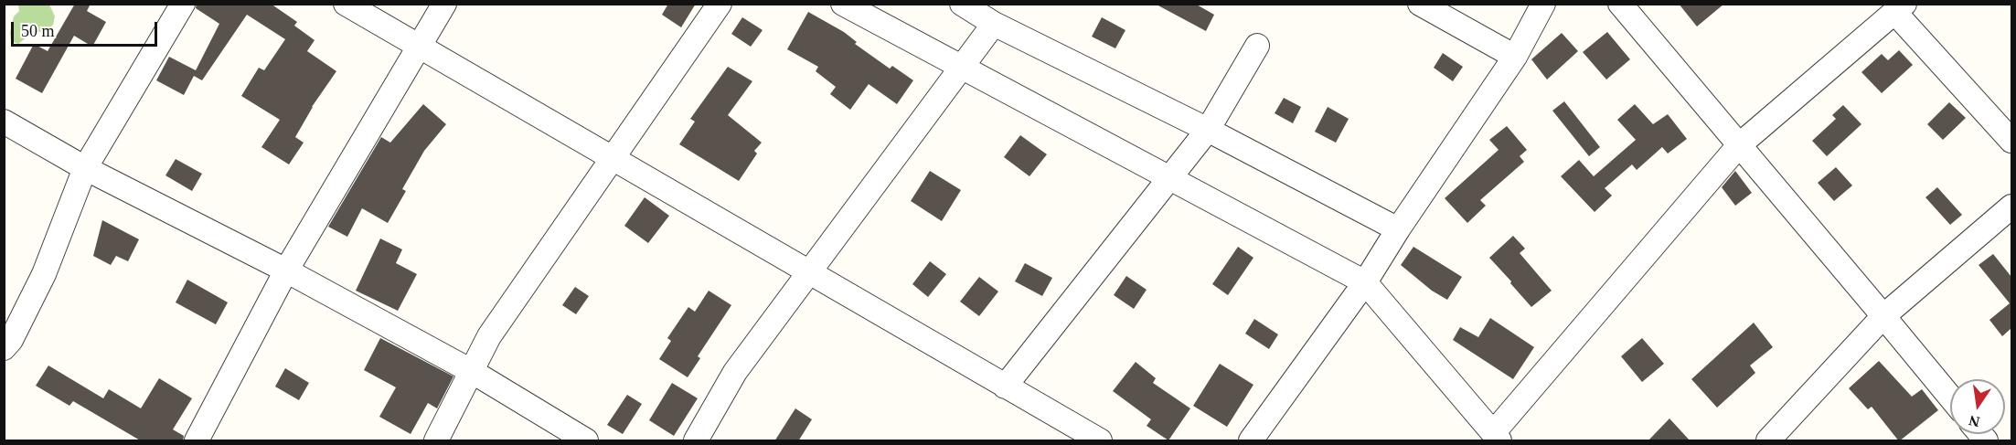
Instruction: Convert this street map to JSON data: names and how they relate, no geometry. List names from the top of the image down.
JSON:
{
  "scale_bar": "50 m",
  "north": "bottom"
}
